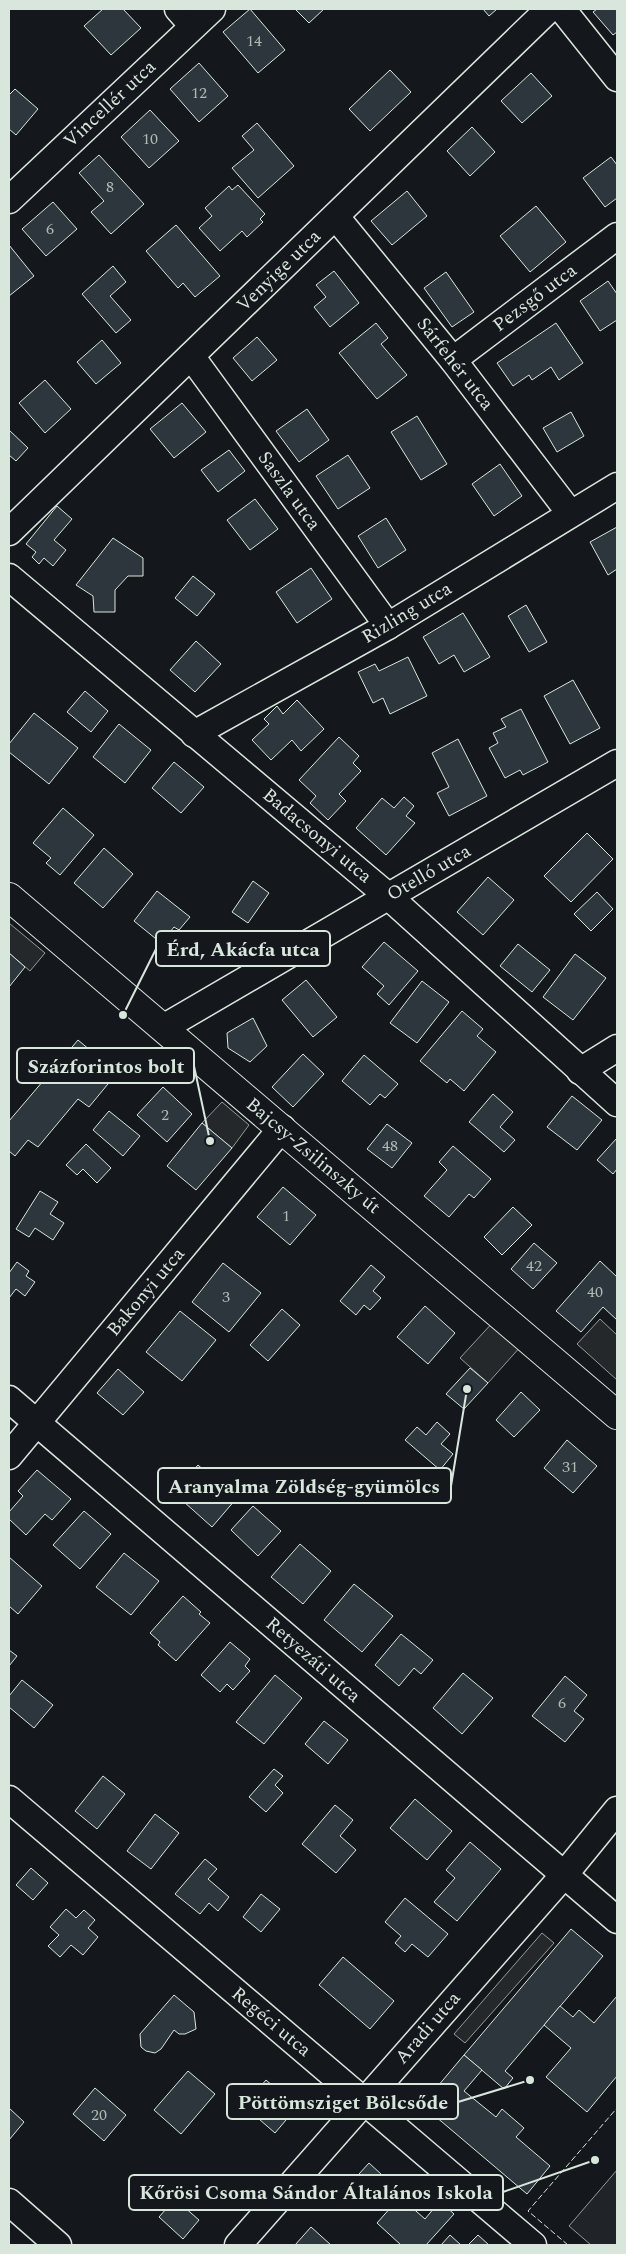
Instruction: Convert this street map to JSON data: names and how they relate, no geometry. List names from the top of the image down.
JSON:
{
  "streets": {
    "main road": ["Bajcsy-Zsilinszky út"],
    "street": [
      "Vincellér utca",
      "Venyige utca",
      "Pezsgő utca",
      "Sárfehér utca",
      "Saszla utca",
      "Rizling utca",
      "Badacsonyi utca",
      "Otelló utca",
      "Bakonyi utca",
      "Retyezáti utca",
      "Regéci utca",
      "Aradi utca"
    ]
  },
  "crossings": [
    ["Venyige utca", "Sárfehér utca"],
    ["Venyige utca", "Saszla utca"],
    ["Pezsgő utca", "Sárfehér utca"],
    ["Sárfehér utca", "Rizling utca"],
    ["Saszla utca", "Rizling utca"],
    ["Rizling utca", "Badacsonyi utca"],
    ["Badacsonyi utca", "Otelló utca"],
    ["Otelló utca", "Bajcsy-Zsilinszky út"],
    ["Bajcsy-Zsilinszky út", "Bakonyi utca"],
    ["Bakonyi utca", "Retyezáti utca"],
    ["Retyezáti utca", "Aradi utca"],
    ["Regéci utca", "Aradi utca"]
  ],
  "places": [
    "Érd, Akácfa utca",
    "Százforintos bolt",
    "Aranyalma Zöldség-gyümölcs",
    "Pöttömsziget Bölcsőde",
    "Kőrösi Csoma Sándor Általános Iskola"
  ],
  "house_numbers": [
    "14",
    "12",
    "10",
    "8",
    "6",
    "2",
    "48",
    "1",
    "42",
    "40",
    "3",
    "31",
    "6",
    "20"
  ]
}
